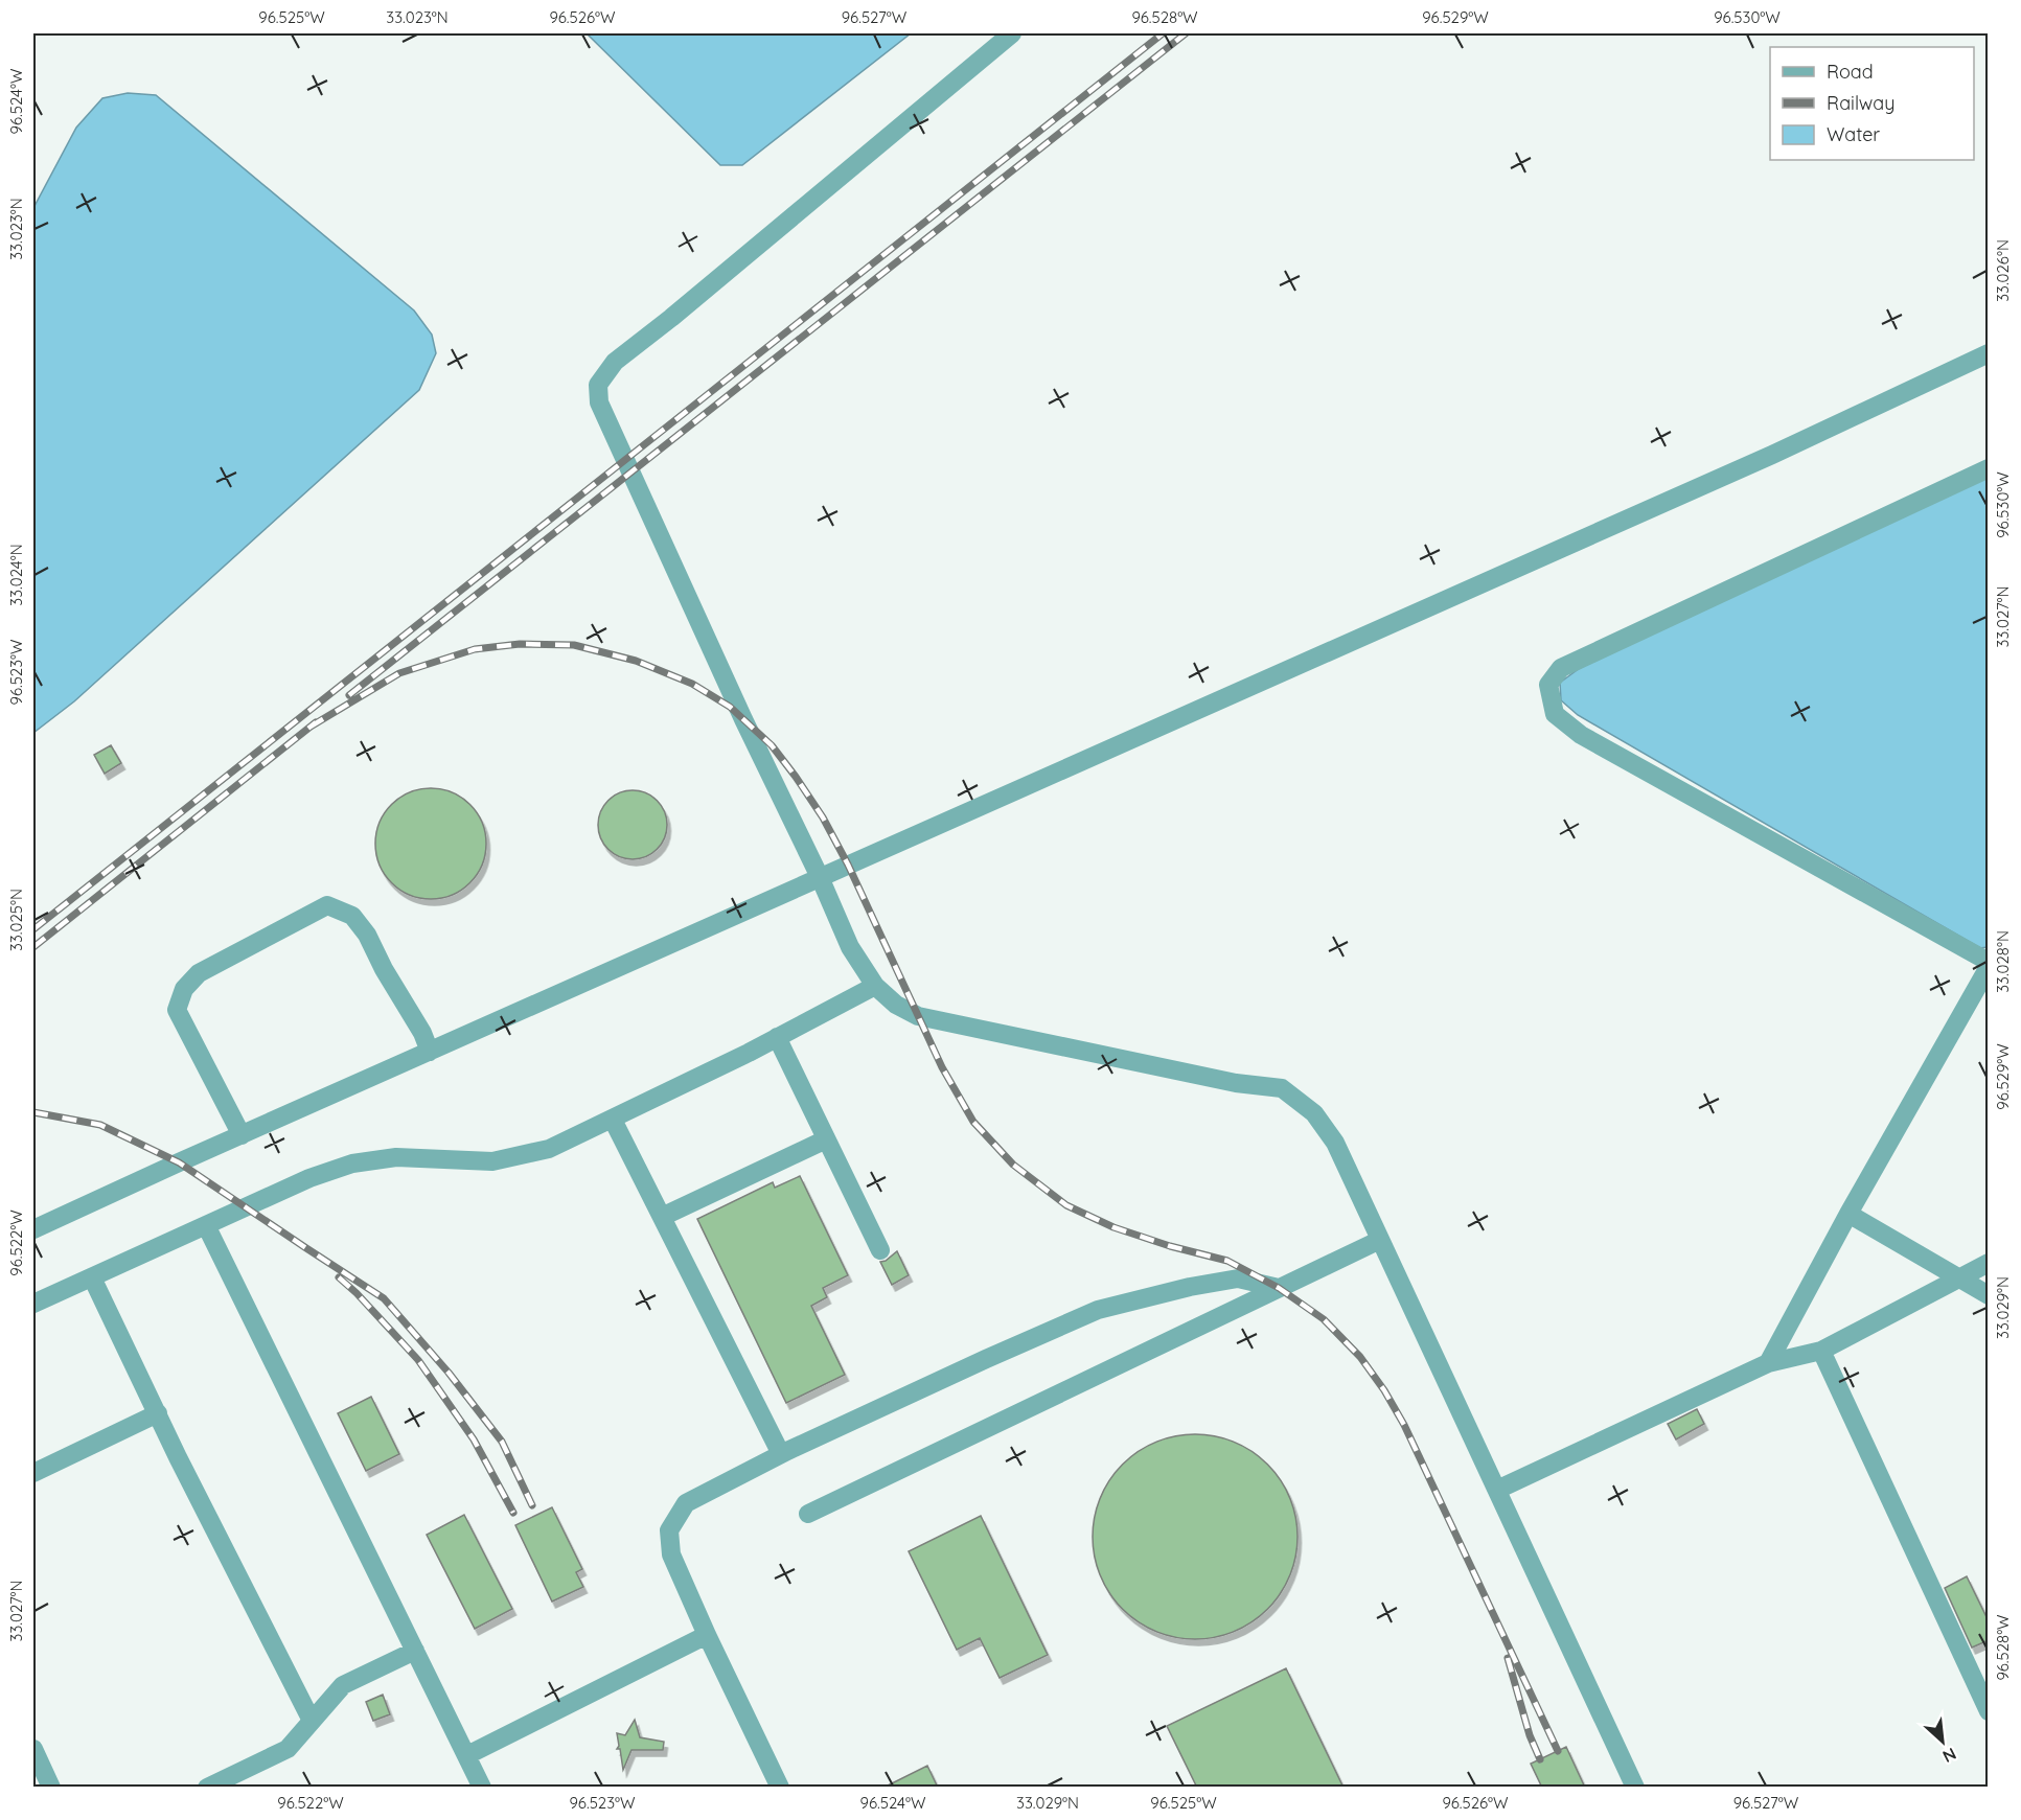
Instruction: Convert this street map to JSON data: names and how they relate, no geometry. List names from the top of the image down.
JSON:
{
  "legend": ["Road", "Railway", "Water"],
  "north": "bottom right",
  "coordinates": [
    "96.525°W",
    "33.023°N",
    "96.526°W",
    "96.527°W",
    "96.528°W",
    "96.529°W",
    "96.530°W",
    "96.524°W",
    "33.026°N",
    "33.024°N",
    "33.027°N",
    "96.523°W",
    "33.025°N",
    "33.028°N",
    "96.522°W",
    "33.029°N"
  ]
}
